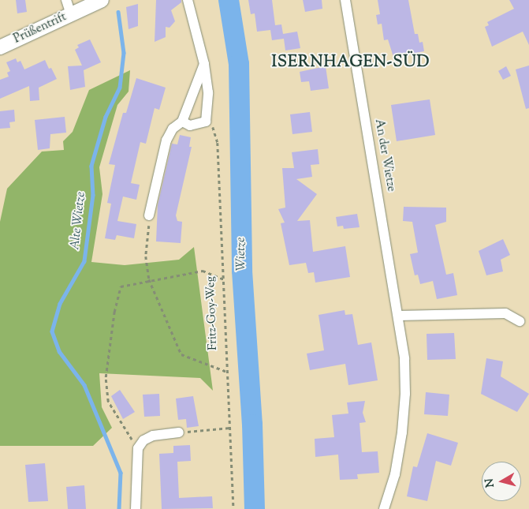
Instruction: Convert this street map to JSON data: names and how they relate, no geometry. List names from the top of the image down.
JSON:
{
  "streets": {
    "main road": ["Prüßentrift"],
    "street": ["An der Wietze"],
    "path": ["Fritz-Goy-Weg"]
  },
  "districts": ["ISERNHAGEN-SÜD"],
  "water": ["Alte Wietze", "Wietze"],
  "north": "left"
}
